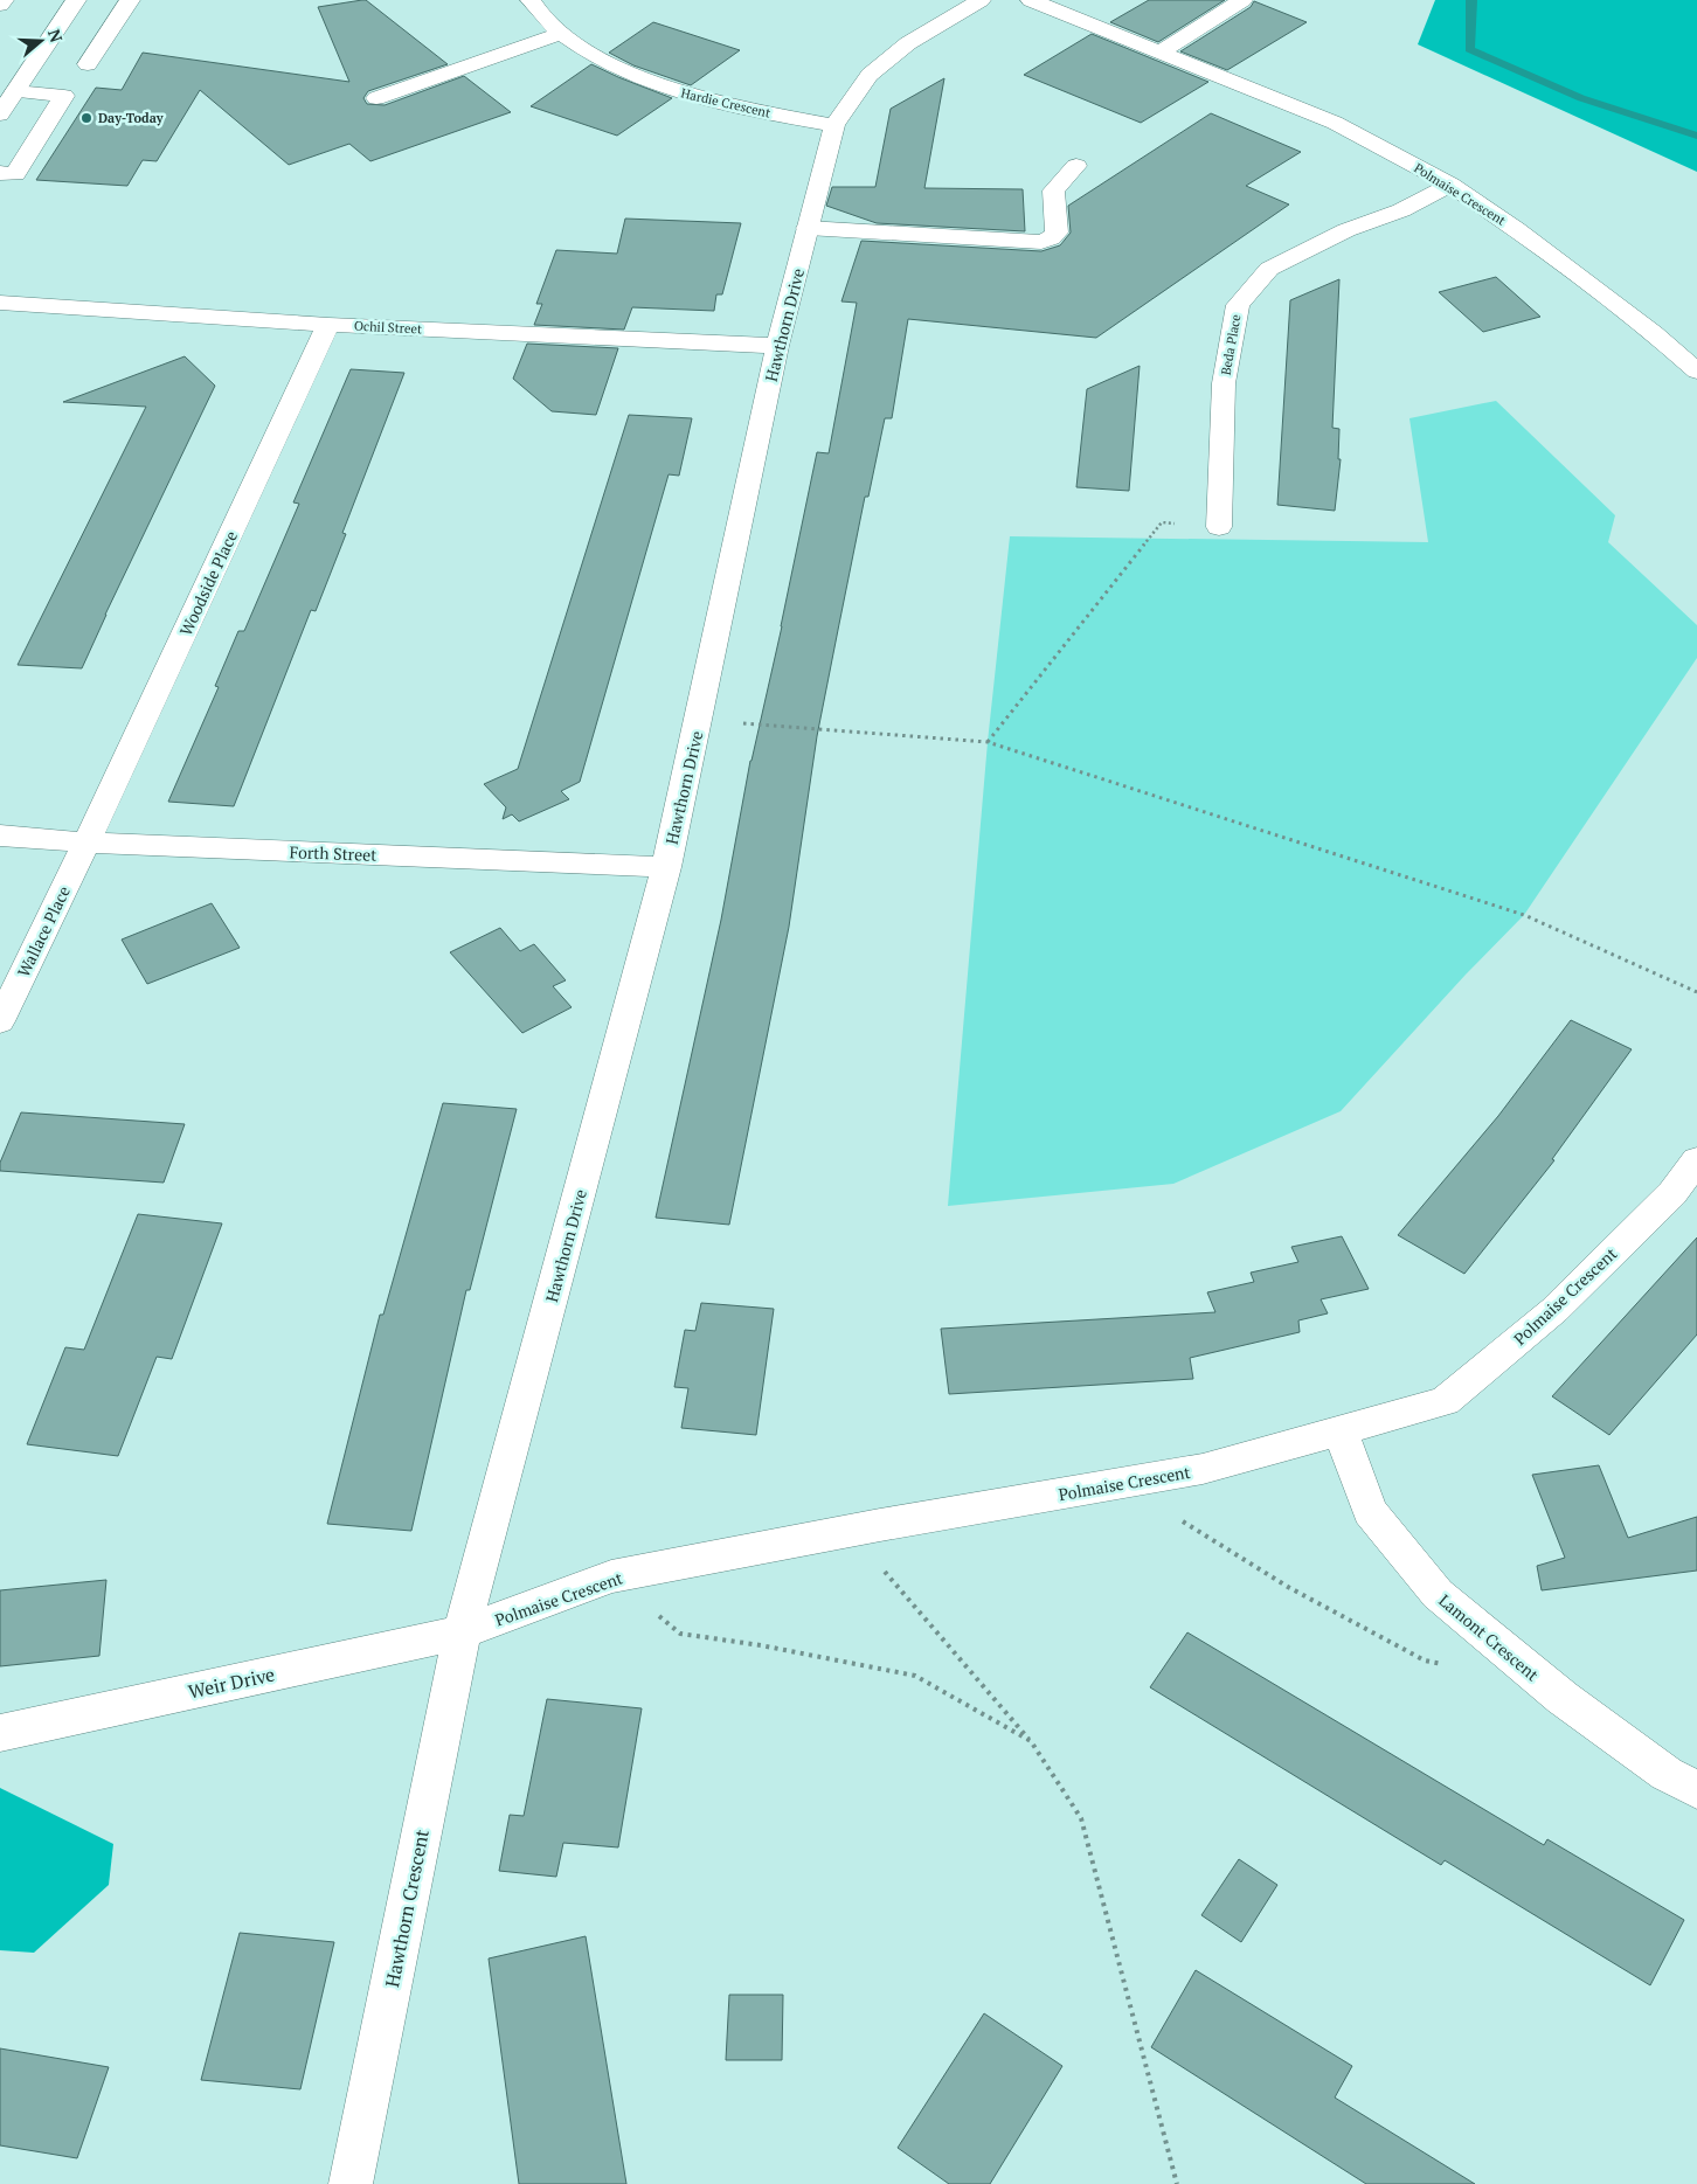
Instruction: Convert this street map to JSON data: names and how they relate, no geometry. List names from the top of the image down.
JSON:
{
  "streets": {
    "street": [
      "Hardie Crescent",
      "Polmaise Crescent",
      "Hawthorn Drive",
      "Ochil Street",
      "Beda Place",
      "Woodside Place",
      "Forth Street",
      "Wallace Place",
      "Lamont Crescent",
      "Weir Drive",
      "Hawthorn Crescent"
    ]
  },
  "crossings": [
    ["Hardie Crescent", "Hawthorn Drive"],
    ["Polmaise Crescent", "Hawthorn Drive"],
    ["Polmaise Crescent", "Beda Place"],
    ["Polmaise Crescent", "Lamont Crescent"],
    ["Polmaise Crescent", "Weir Drive"],
    ["Polmaise Crescent", "Hawthorn Crescent"],
    ["Hawthorn Drive", "Ochil Street"],
    ["Hawthorn Drive", "Forth Street"],
    ["Hawthorn Drive", "Weir Drive"],
    ["Hawthorn Drive", "Hawthorn Crescent"],
    ["Ochil Street", "Woodside Place"],
    ["Woodside Place", "Forth Street"],
    ["Woodside Place", "Wallace Place"],
    ["Forth Street", "Wallace Place"],
    ["Weir Drive", "Hawthorn Crescent"]
  ],
  "places": ["Day-Today"],
  "north": "right"
}
